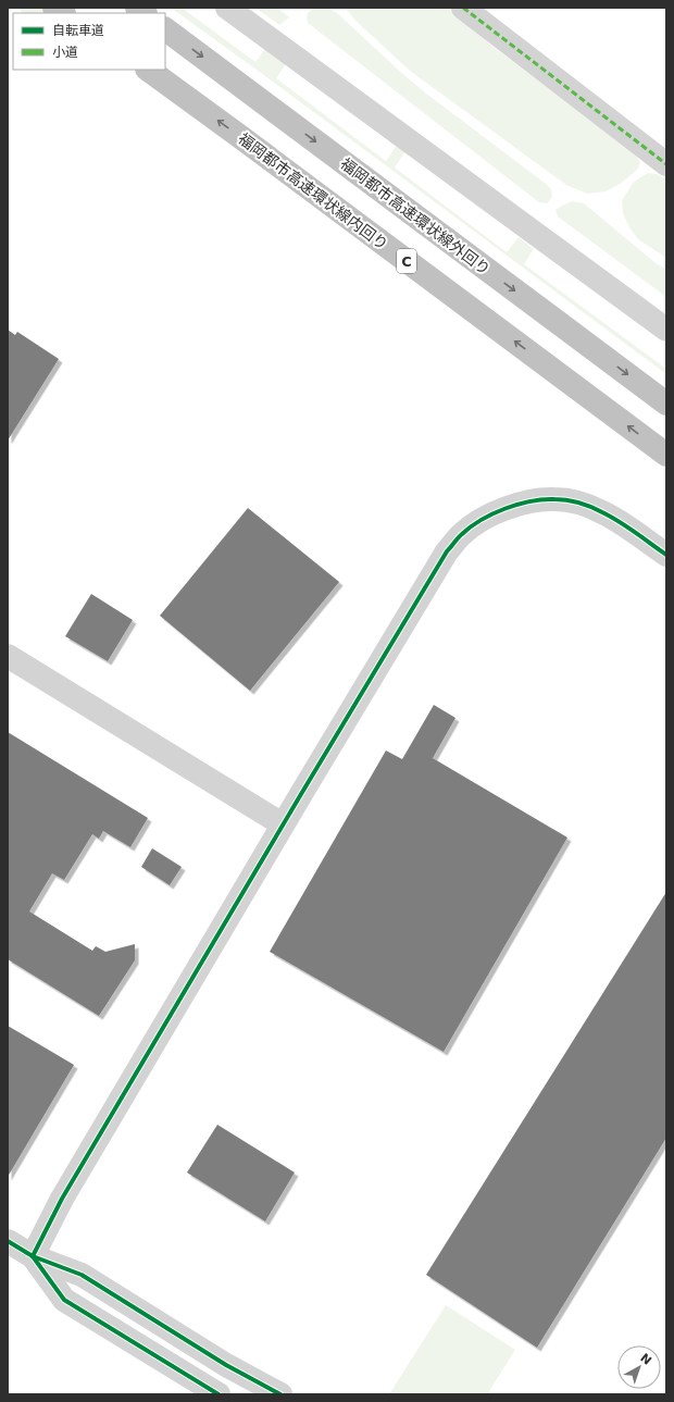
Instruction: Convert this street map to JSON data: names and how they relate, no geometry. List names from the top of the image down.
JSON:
{
  "streets": {
    "highway": ["福岡都市高速環状線内回り", "福岡都市高速環状線外回り", "C"]
  },
  "one_way": ["福岡都市高速環状線内回り", "福岡都市高速環状線外回り"],
  "legend": ["自転車道", "小道"],
  "north": "top right"
}
